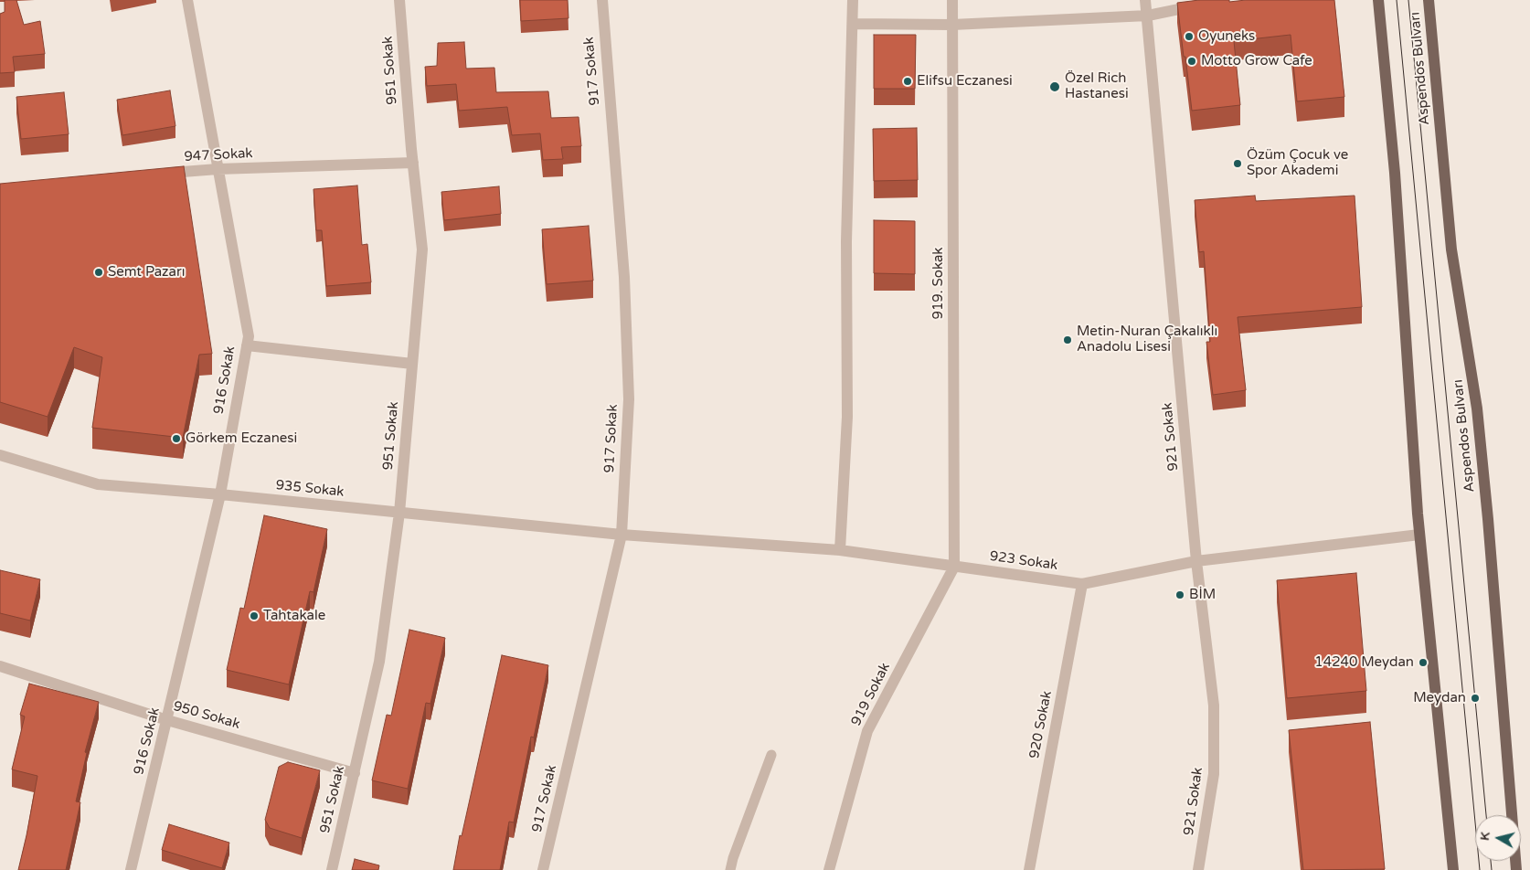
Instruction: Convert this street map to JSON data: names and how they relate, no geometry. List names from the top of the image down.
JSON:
{
  "streets": {
    "main road": ["Aspendos Bulvarı"],
    "street": [
      "951 Sokak",
      "917 Sokak",
      "947 Sokak",
      "919. Sokak",
      "916 Sokak",
      "921 Sokak",
      "935 Sokak",
      "923 Sokak",
      "919 Sokak",
      "950 Sokak",
      "920 Sokak"
    ]
  },
  "crossings": [
    ["951 Sokak", "947 Sokak"],
    ["951 Sokak", "935 Sokak"],
    ["951 Sokak", "950 Sokak"],
    ["917 Sokak", "935 Sokak"],
    ["917 Sokak", "923 Sokak"],
    ["947 Sokak", "916 Sokak"],
    ["919. Sokak", "923 Sokak"],
    ["919. Sokak", "919 Sokak"],
    ["916 Sokak", "935 Sokak"],
    ["916 Sokak", "950 Sokak"],
    ["921 Sokak", "923 Sokak"],
    ["935 Sokak", "923 Sokak"],
    ["923 Sokak", "919 Sokak"],
    ["923 Sokak", "920 Sokak"]
  ],
  "places": [
    "Oyuneks",
    "Motto Grow Cafe",
    "Elifsu Eczanesi",
    "Özel Rich Hastanesi",
    "Özüm Çocuk ve Spor Akademi",
    "Semt Pazarı",
    "Metin-Nuran Çakalıklı Anadolu Lisesi",
    "Görkem Eczanesi",
    "BİM",
    "Tahtakale",
    "14240 Meydan",
    "Meydan"
  ],
  "north": "left"
}
